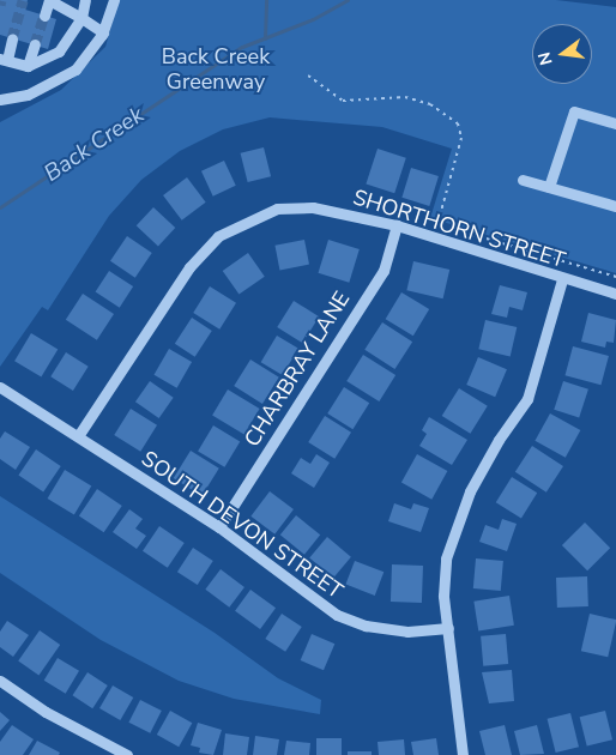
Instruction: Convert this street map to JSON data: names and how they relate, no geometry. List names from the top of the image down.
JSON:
{
  "streets": {
    "street": ["SHORTHORN STREET", "CHARBRAY LANE", "SOUTH DEVON STREET"]
  },
  "crossings": [
    ["SHORTHORN STREET", "CHARBRAY LANE"],
    ["SHORTHORN STREET", "SOUTH DEVON STREET"],
    ["CHARBRAY LANE", "SOUTH DEVON STREET"]
  ],
  "water": ["Back Creek"],
  "parks": ["Back Creek Greenway"],
  "north": "left"
}
